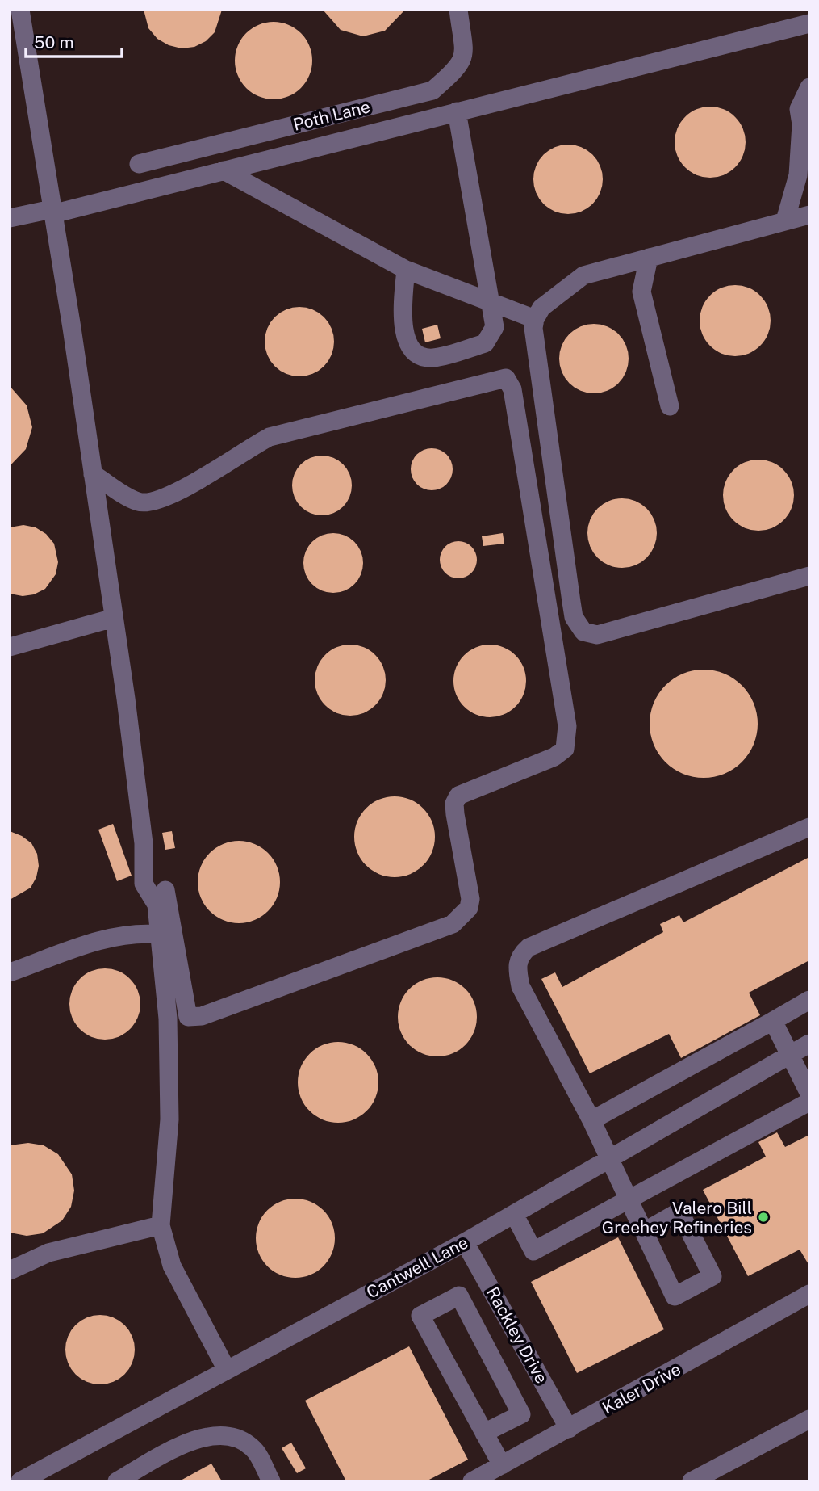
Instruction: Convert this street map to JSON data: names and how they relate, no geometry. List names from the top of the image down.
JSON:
{
  "streets": {
    "street": [
      "Poth Lane",
      "Cantwell Lane",
      "Rackley Drive",
      "Kaler Drive"
    ]
  },
  "crossings": [
    ["Cantwell Lane", "Rackley Drive"],
    ["Rackley Drive", "Kaler Drive"]
  ],
  "places": ["Valero Bill Greehey Refineries"],
  "scale_bar": "50 m"
}
